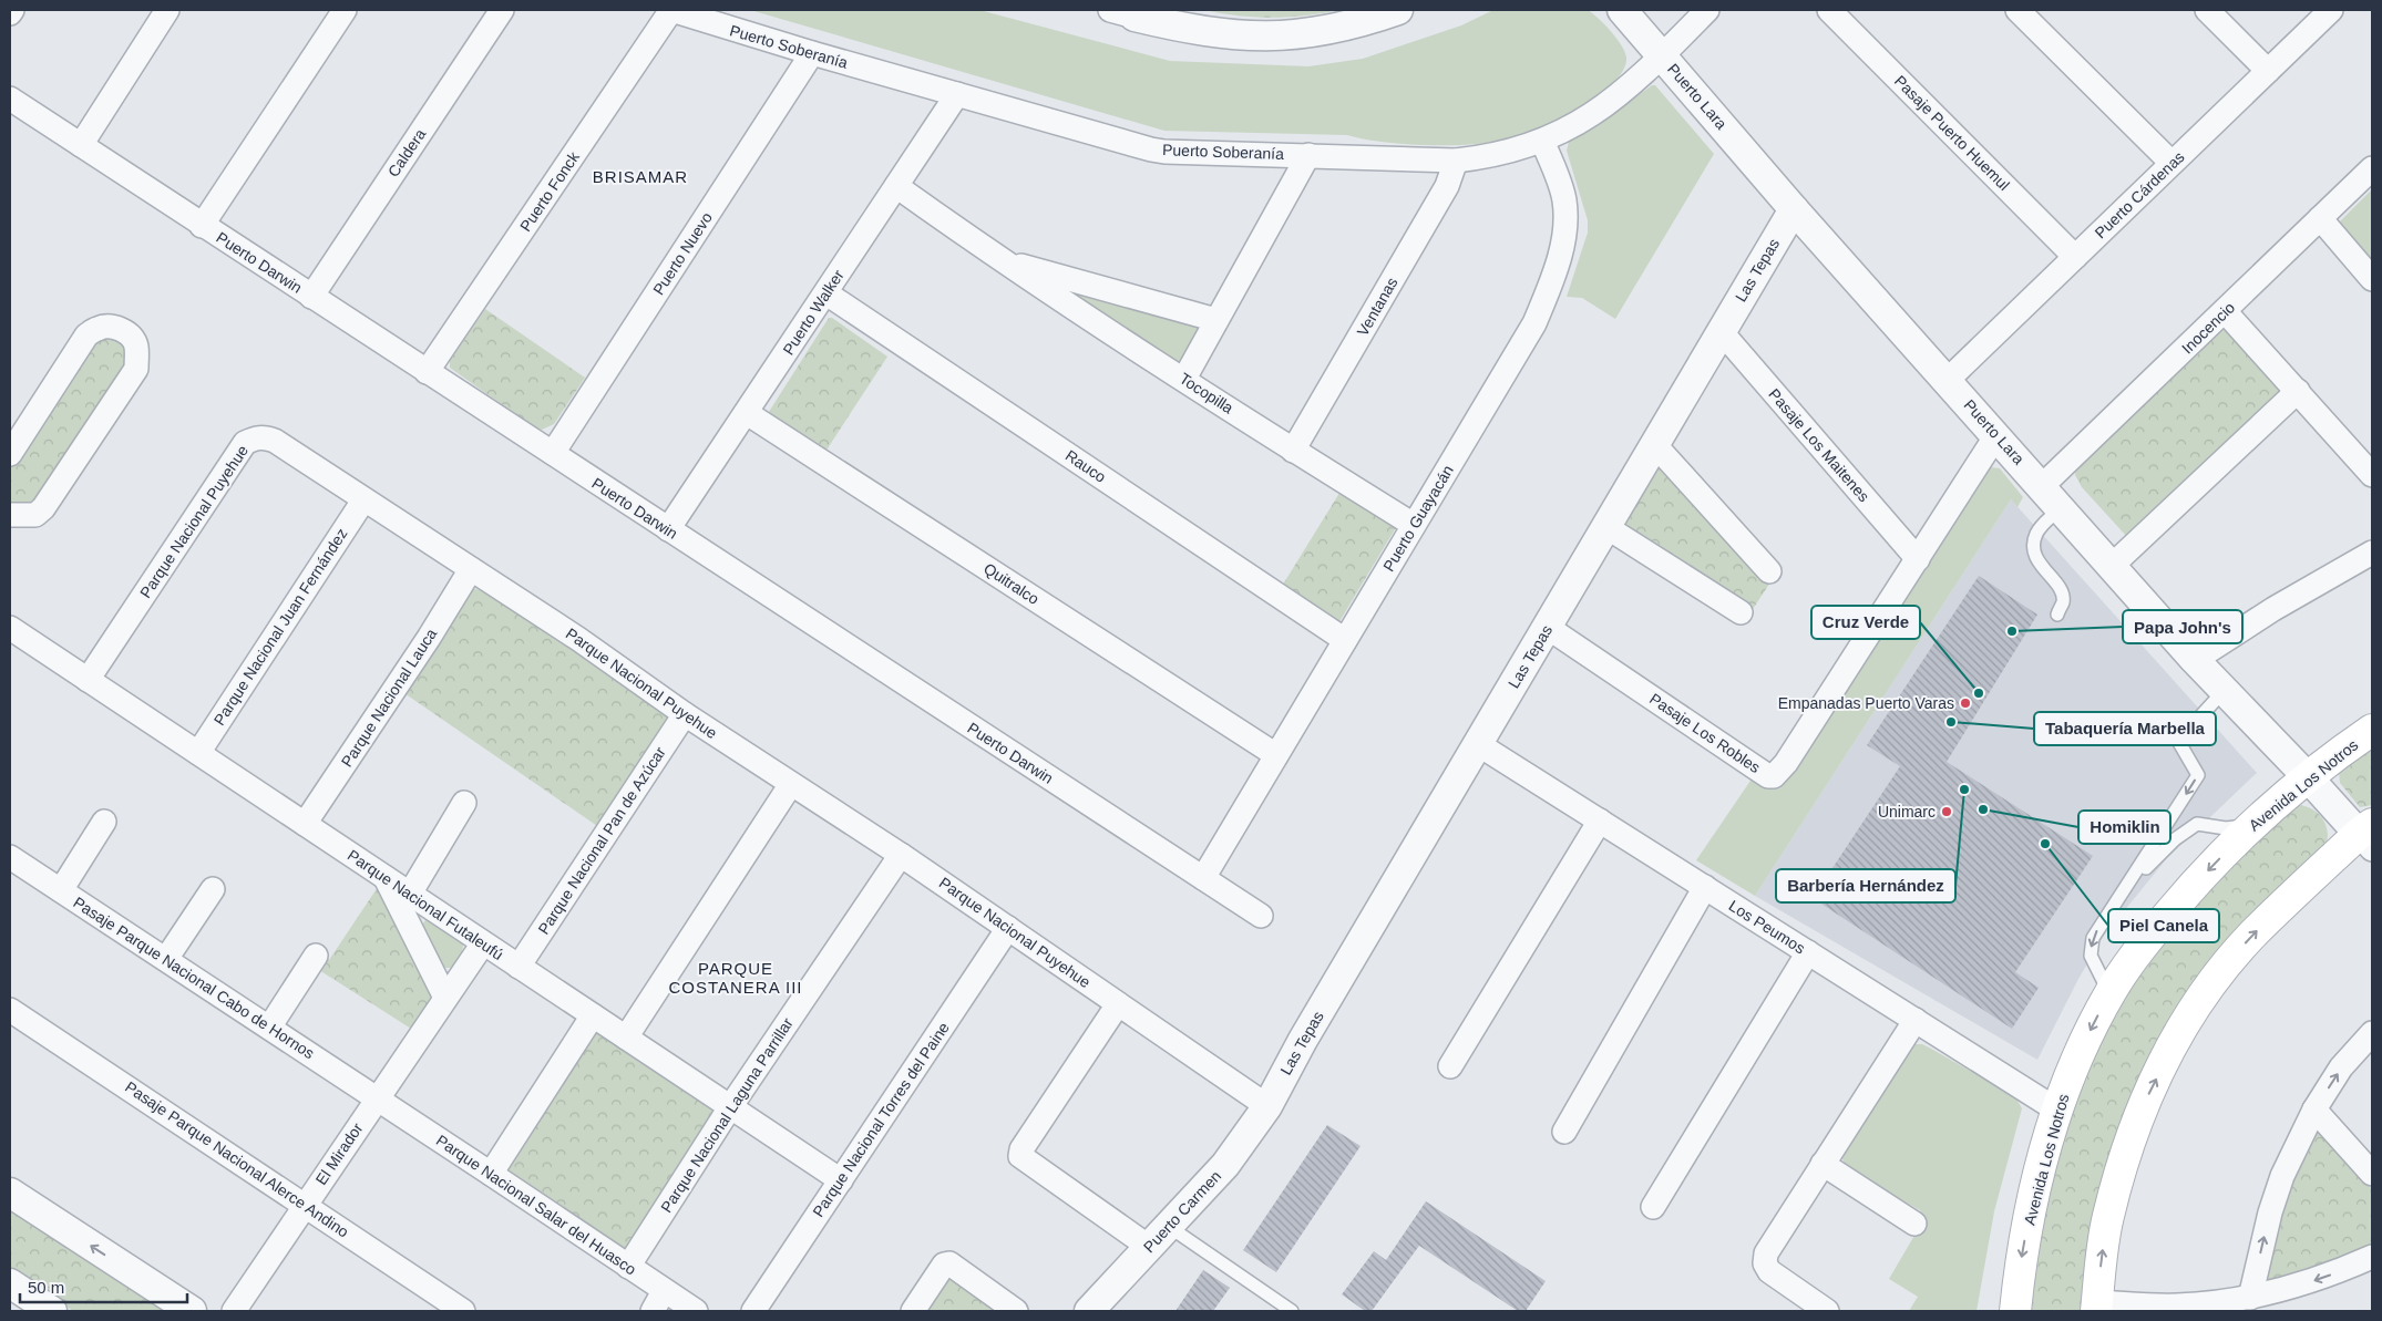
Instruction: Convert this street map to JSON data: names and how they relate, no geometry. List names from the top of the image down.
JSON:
{
  "streets": {
    "main road": ["Avenida Los Notros"],
    "street": [
      "Puerto Soberanía",
      "Puerto Lara",
      "Pasaje Puerto Huemul",
      "Caldera",
      "Puerto Fonck",
      "Puerto Cárdenas",
      "Puerto Nuevo",
      "Puerto Darwin",
      "Las Tepas",
      "Ventanas",
      "Puerto Walker",
      "Inocencio",
      "Tocopilla",
      "Pasaje Los Maitenes",
      "Rauco",
      "Puerto Guayacán",
      "Parque Nacional Puyehue",
      "Quitralco",
      "Parque Nacional Juan Fernández",
      "Parque Nacional Lauca",
      "Pasaje Los Robles",
      "Parque Nacional Pan de Azúcar",
      "Parque Nacional Futaleufú",
      "Los Peumos",
      "Pasaje Parque Nacional Cabo de Hornos",
      "Parque Nacional Laguna Parrillar",
      "Parque Nacional Torres del Paine",
      "El Mirador",
      "Pasaje Parque Nacional Alerce Andino",
      "Parque Nacional Salar del Huasco",
      "Puerto Carmen"
    ]
  },
  "crossings": [
    ["Puerto Soberanía", "Puerto Lara"],
    ["Puerto Soberanía", "Puerto Fonck"],
    ["Puerto Soberanía", "Puerto Nuevo"],
    ["Puerto Soberanía", "Ventanas"],
    ["Puerto Soberanía", "Puerto Walker"],
    ["Puerto Soberanía", "Puerto Guayacán"],
    ["Puerto Lara", "Puerto Cárdenas"],
    ["Puerto Lara", "Las Tepas"],
    ["Puerto Lara", "Inocencio"],
    ["Puerto Lara", "Pasaje Los Robles"],
    ["Puerto Lara", "Avenida Los Notros"],
    ["Pasaje Puerto Huemul", "Puerto Cárdenas"],
    ["Caldera", "Puerto Darwin"],
    ["Puerto Fonck", "Puerto Darwin"],
    ["Puerto Nuevo", "Puerto Darwin"],
    ["Puerto Darwin", "Puerto Walker"],
    ["Puerto Darwin", "Puerto Guayacán"],
    ["Las Tepas", "Pasaje Los Maitenes"],
    ["Las Tepas", "Parque Nacional Puyehue"],
    ["Las Tepas", "Pasaje Los Robles"],
    ["Las Tepas", "Los Peumos"],
    ["Las Tepas", "Puerto Carmen"],
    ["Ventanas", "Tocopilla"],
    ["Puerto Walker", "Tocopilla"],
    ["Puerto Walker", "Rauco"],
    ["Puerto Walker", "Quitralco"],
    ["Tocopilla", "Puerto Guayacán"],
    ["Pasaje Los Maitenes", "Pasaje Los Robles"],
    ["Rauco", "Puerto Guayacán"],
    ["Puerto Guayacán", "Quitralco"],
    ["Parque Nacional Puyehue", "Parque Nacional Juan Fernández"],
    ["Parque Nacional Puyehue", "Parque Nacional Lauca"],
    ["Parque Nacional Puyehue", "Parque Nacional Pan de Azúcar"],
    ["Parque Nacional Puyehue", "Parque Nacional Futaleufú"],
    ["Parque Nacional Puyehue", "Parque Nacional Laguna Parrillar"],
    ["Parque Nacional Puyehue", "Parque Nacional Torres del Paine"],
    ["Parque Nacional Puyehue", "Puerto Carmen"],
    ["Parque Nacional Juan Fernández", "Parque Nacional Futaleufú"],
    ["Parque Nacional Lauca", "Parque Nacional Futaleufú"],
    ["Avenida Los Notros", "Los Peumos"],
    ["Parque Nacional Pan de Azúcar", "Parque Nacional Futaleufú"],
    ["Parque Nacional Futaleufú", "Parque Nacional Laguna Parrillar"],
    ["Parque Nacional Futaleufú", "Parque Nacional Torres del Paine"],
    ["Parque Nacional Futaleufú", "El Mirador"],
    ["Pasaje Parque Nacional Cabo de Hornos", "El Mirador"],
    ["Pasaje Parque Nacional Cabo de Hornos", "Parque Nacional Salar del Huasco"],
    ["Parque Nacional Laguna Parrillar", "Parque Nacional Salar del Huasco"],
    ["El Mirador", "Pasaje Parque Nacional Alerce Andino"],
    ["El Mirador", "Parque Nacional Salar del Huasco"]
  ],
  "districts": ["BRISAMAR", "PARQUE COSTANERA III"],
  "places": [
    "Papa John's",
    "Cruz Verde",
    "Empanadas Puerto Varas",
    "Tabaquería Marbella",
    "Barbería Hernández",
    "Homiklin",
    "Unimarc",
    "Piel Canela"
  ],
  "scale_bar": "50 m"
}
